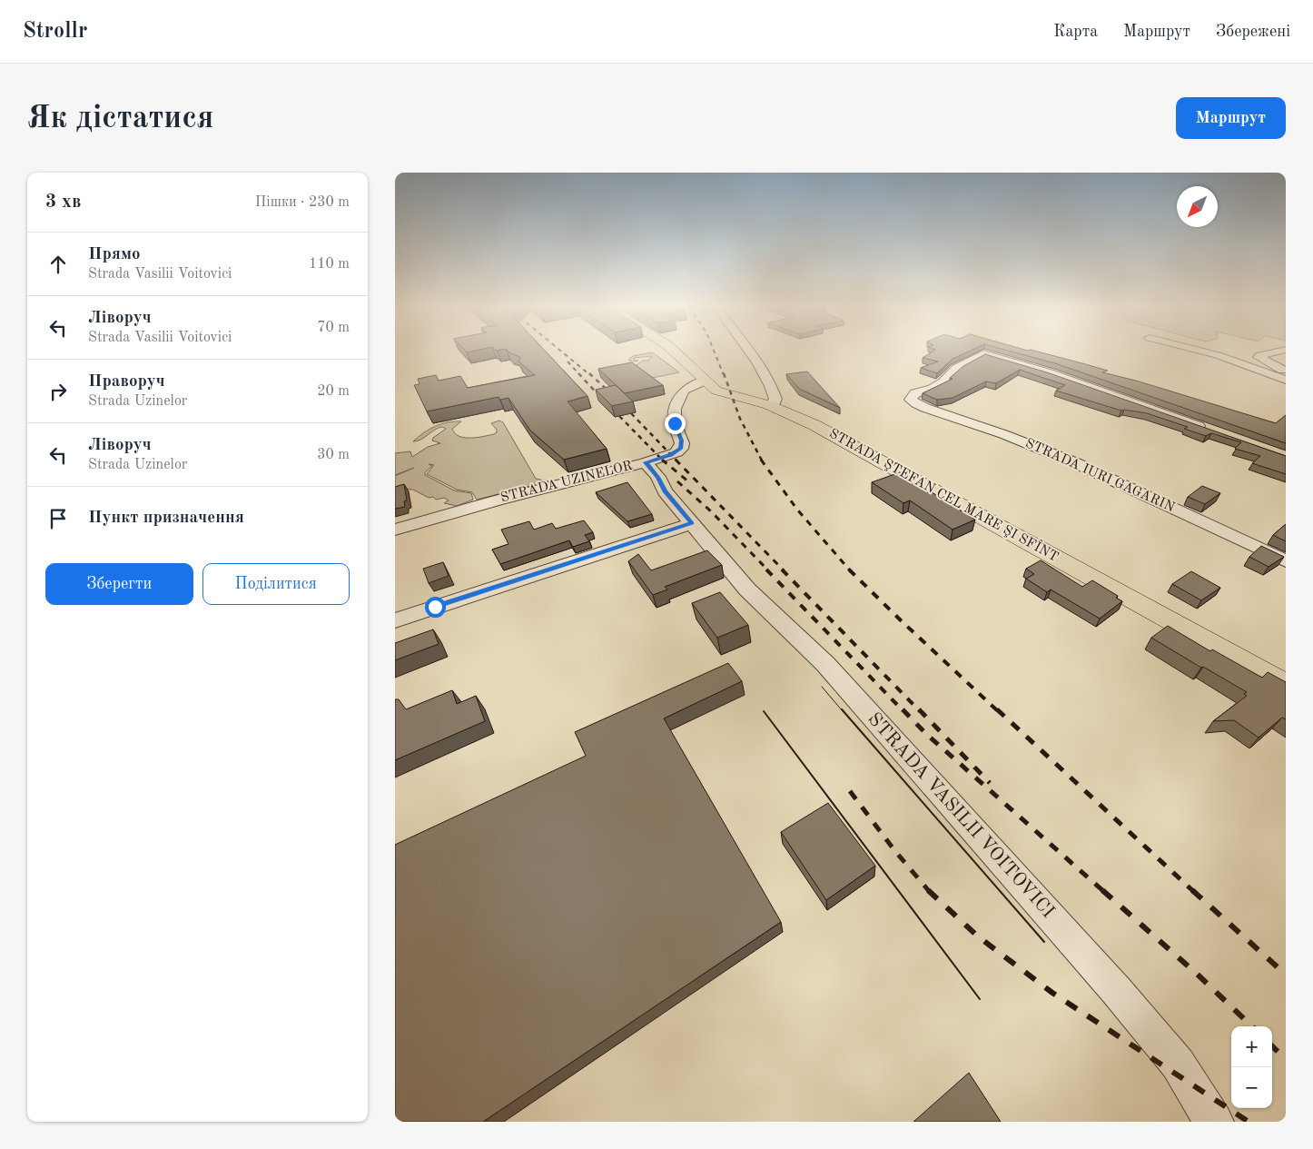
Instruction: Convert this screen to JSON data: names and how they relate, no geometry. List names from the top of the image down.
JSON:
{
  "streets": {
    "main road": ["STRADA ŞTEFAN CEL MARE ŞI SFÎNT"],
    "street": ["STRADA IURI GAGARIN", "STRADA UZINELOR", "STRADA VASILII VOITOVICI"]
  },
  "crossings": [
    ["STRADA UZINELOR", "STRADA ŞTEFAN CEL MARE ŞI SFÎNT"],
    ["STRADA UZINELOR", "STRADA VASILII VOITOVICI"]
  ],
  "north": "bottom left",
  "page": {
    "header": "Strollr",
    "nav": ["Карта", "Маршрут", "Збережені"],
    "buttons": [
      "Маршрут",
      ["Зберегти", "Поділитися"]
    ],
    "title": "Як дістатися",
    "heading": ["3 хв", "Пішки · 230 m"],
    "list": [
      ["Прямо", "Strada Vasilii Voitovici", "110 m"],
      ["Ліворуч", "Strada Vasilii Voitovici", "70 m"],
      ["Праворуч", "Strada Uzinelor", "20 m"],
      ["Ліворуч", "Strada Uzinelor", "30 m"],
      "Пункт призначення"
    ],
    "map_buttons": ["+", "−"]
  }
}
